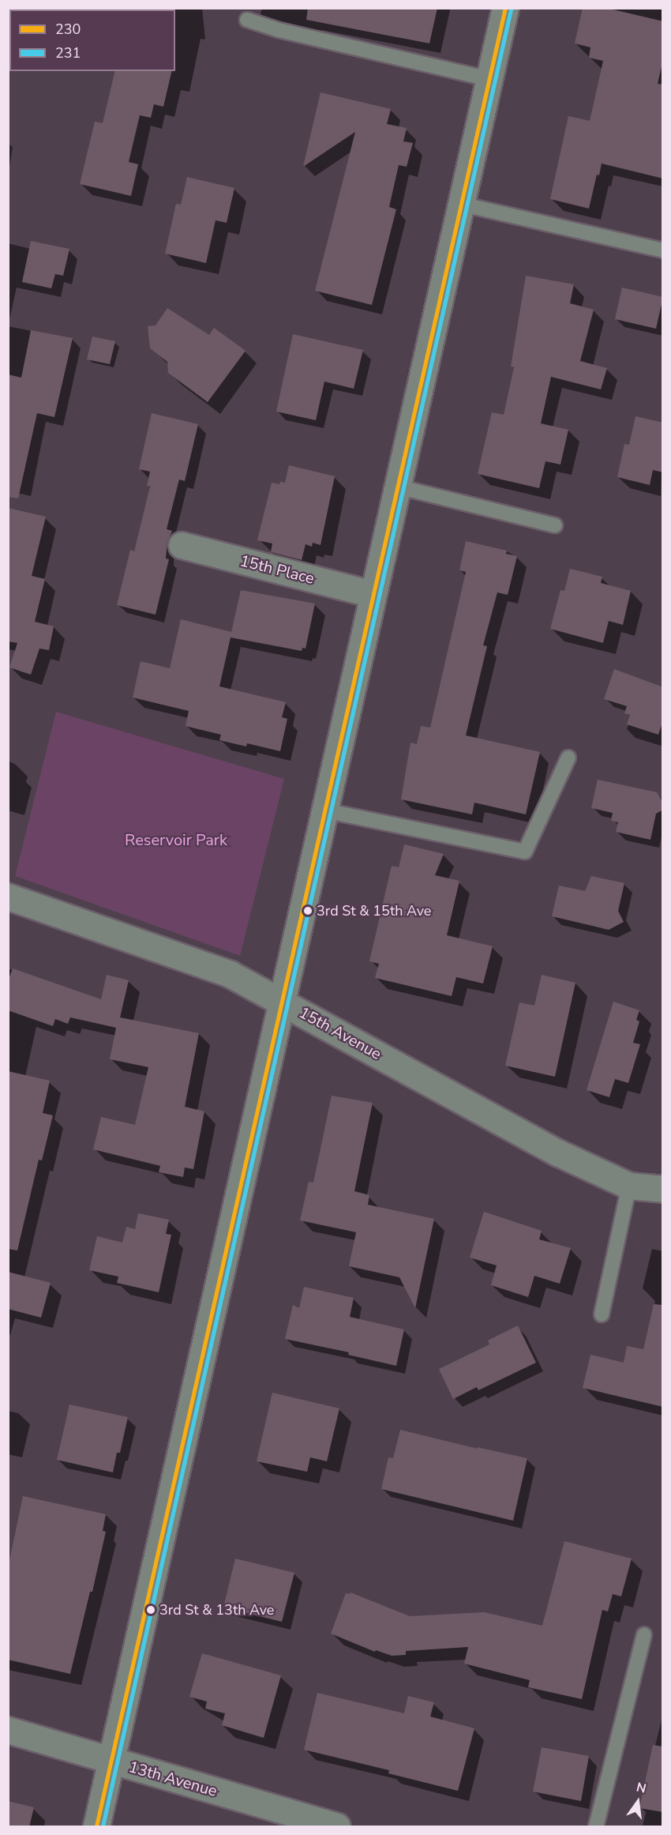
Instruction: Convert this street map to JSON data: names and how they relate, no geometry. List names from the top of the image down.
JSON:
{
  "streets": {
    "street": ["15th Place", "15th Avenue", "13th Avenue"]
  },
  "parks": ["Reservoir Park"],
  "places": ["3rd St & 15th Ave", "3rd St & 13th Ave"],
  "lines": ["transit line 230", "transit line 231"],
  "legend": ["230", "231"],
  "north": "top"
}
